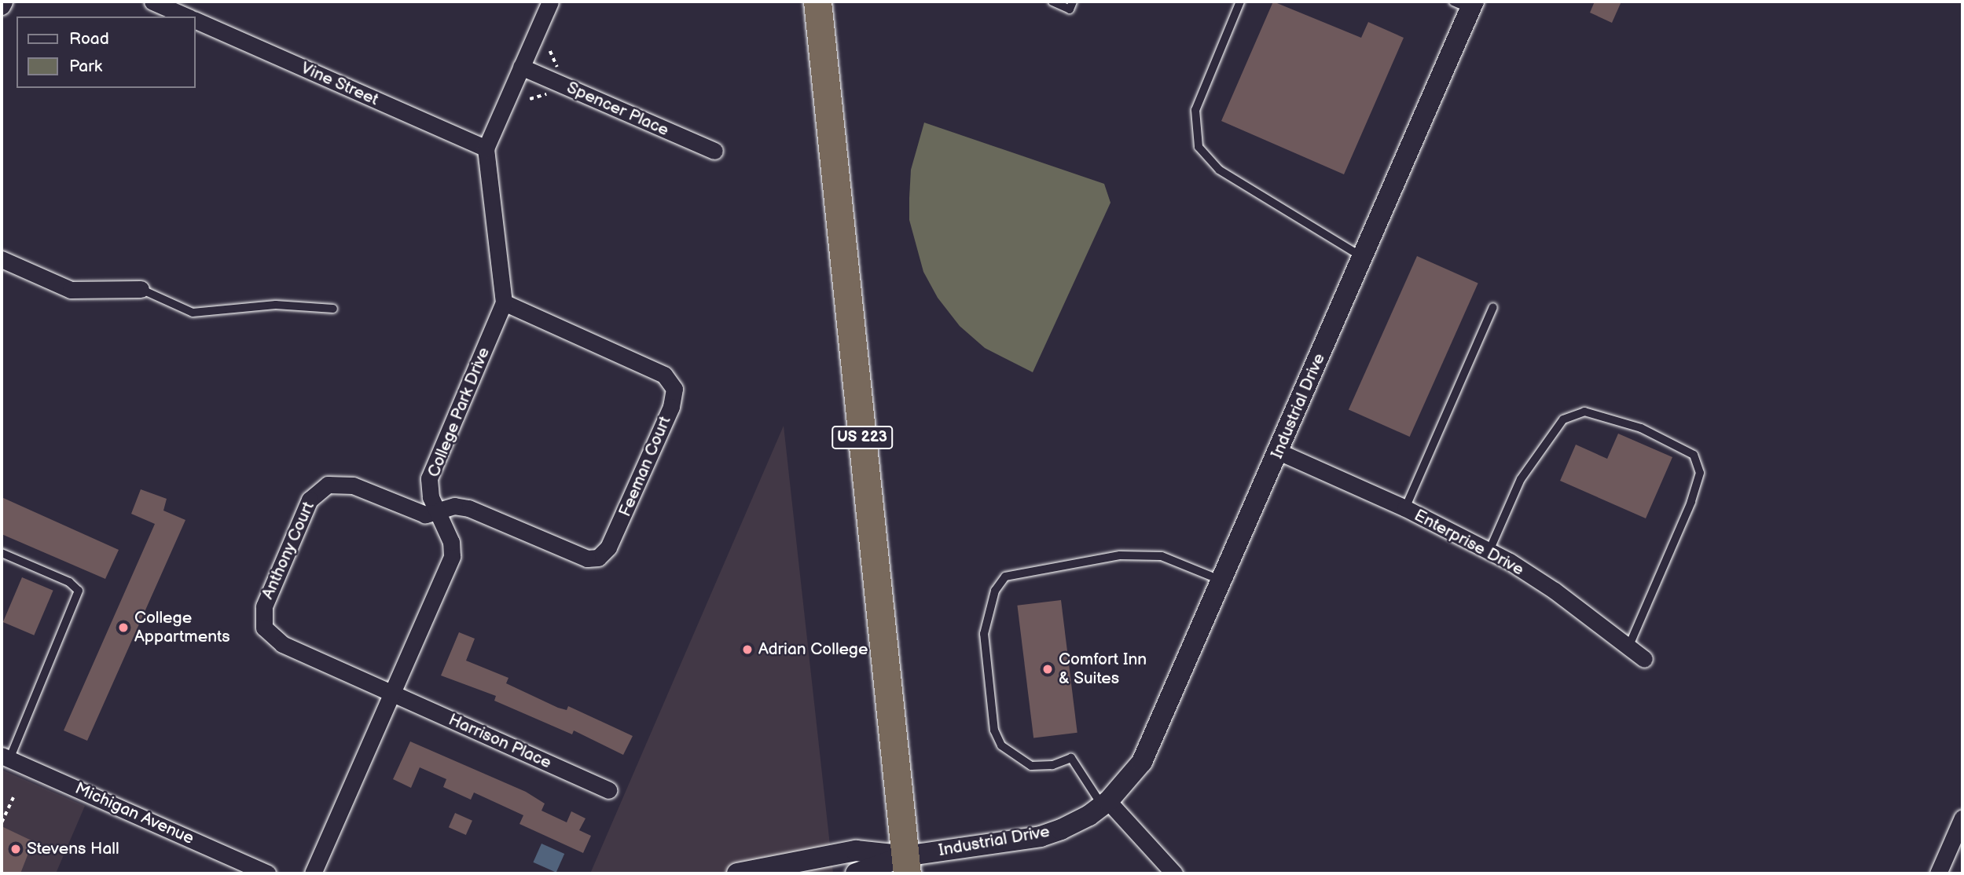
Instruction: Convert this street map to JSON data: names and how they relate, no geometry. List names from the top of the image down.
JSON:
{
  "streets": {
    "highway": ["US 223"],
    "street": [
      "Vine Street",
      "Spencer Place",
      "Industrial Drive",
      "College Park Drive",
      "Feeman Court",
      "Enterprise Drive",
      "Anthony Court",
      "Harrison Place",
      "Michigan Avenue"
    ]
  },
  "crossings": [
    ["Vine Street", "College Park Drive"],
    ["Industrial Drive", "US 223"],
    ["Industrial Drive", "Enterprise Drive"],
    ["College Park Drive", "Feeman Court"],
    ["College Park Drive", "Anthony Court"],
    ["College Park Drive", "Harrison Place"],
    ["Feeman Court", "Anthony Court"],
    ["Anthony Court", "Harrison Place"]
  ],
  "places": [
    "College Appartments",
    "Adrian College",
    "Comfort Inn & Suites",
    "Stevens Hall"
  ],
  "legend": ["Road", "Park"]
}
